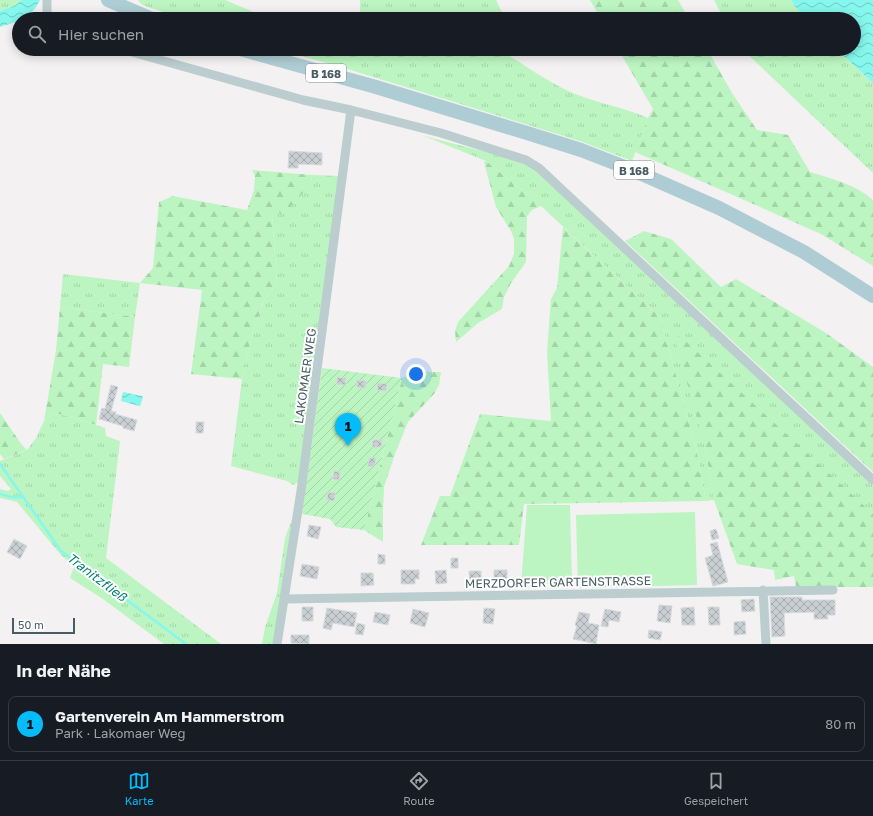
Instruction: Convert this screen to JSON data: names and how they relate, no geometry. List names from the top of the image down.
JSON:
{
  "streets": {
    "main road": ["B 168"],
    "street": ["LAKOMAER WEG", "MERZDORFER GARTENSTRASSE"]
  },
  "crossings": [
    ["LAKOMAER WEG", "MERZDORFER GARTENSTRASSE"]
  ],
  "water": ["Tranitzfließ"],
  "scale_bar": "50 m",
  "page": {
    "search": "Hier suchen",
    "pins": "1",
    "scale": "50 m",
    "heading": "In der Nähe",
    "list": [
      {
        "mark": "1",
        "name": "Gartenverein Am Hammerstrom",
        "note": "Park · Lakomaer Weg",
        "value": "80 m"
      }
    ],
    "nav": ["Karte", "Route", "Gespeichert"]
  }
}
